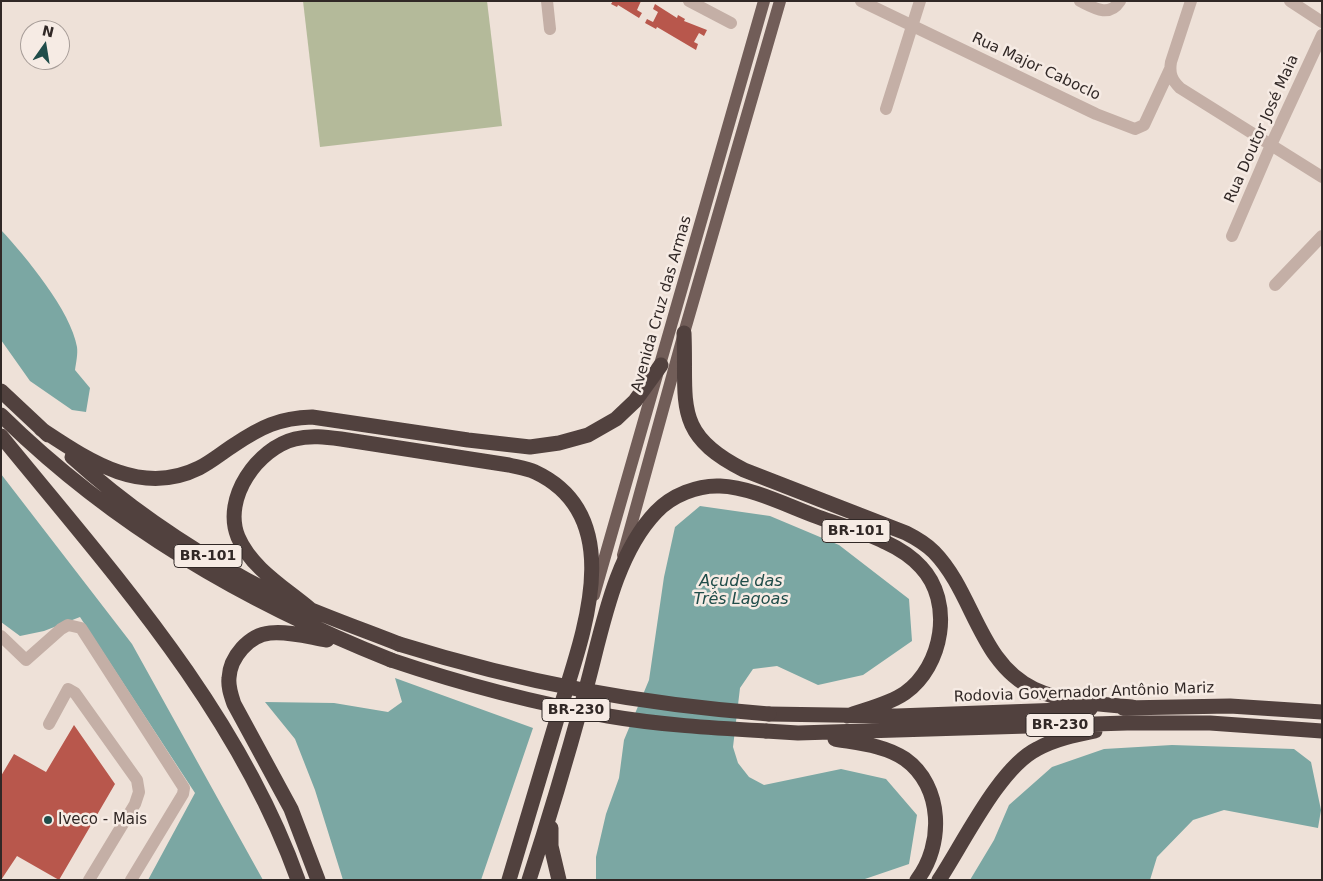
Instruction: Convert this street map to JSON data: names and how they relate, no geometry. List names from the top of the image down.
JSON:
{
  "streets": {
    "highway": ["BR-101", "Rodovia Governador Antônio Mariz", "BR-230"],
    "main road": ["Avenida Cruz das Armas"],
    "street": ["Rua Major Caboclo", "Rua Doutor José Maia"]
  },
  "crossings": [
    ["Avenida Cruz das Armas", "BR-101"],
    ["BR-101", "Rodovia Governador Antônio Mariz"]
  ],
  "water": ["Açude das Três Lagoas"],
  "places": ["Iveco - Mais"],
  "north": "top"
}
